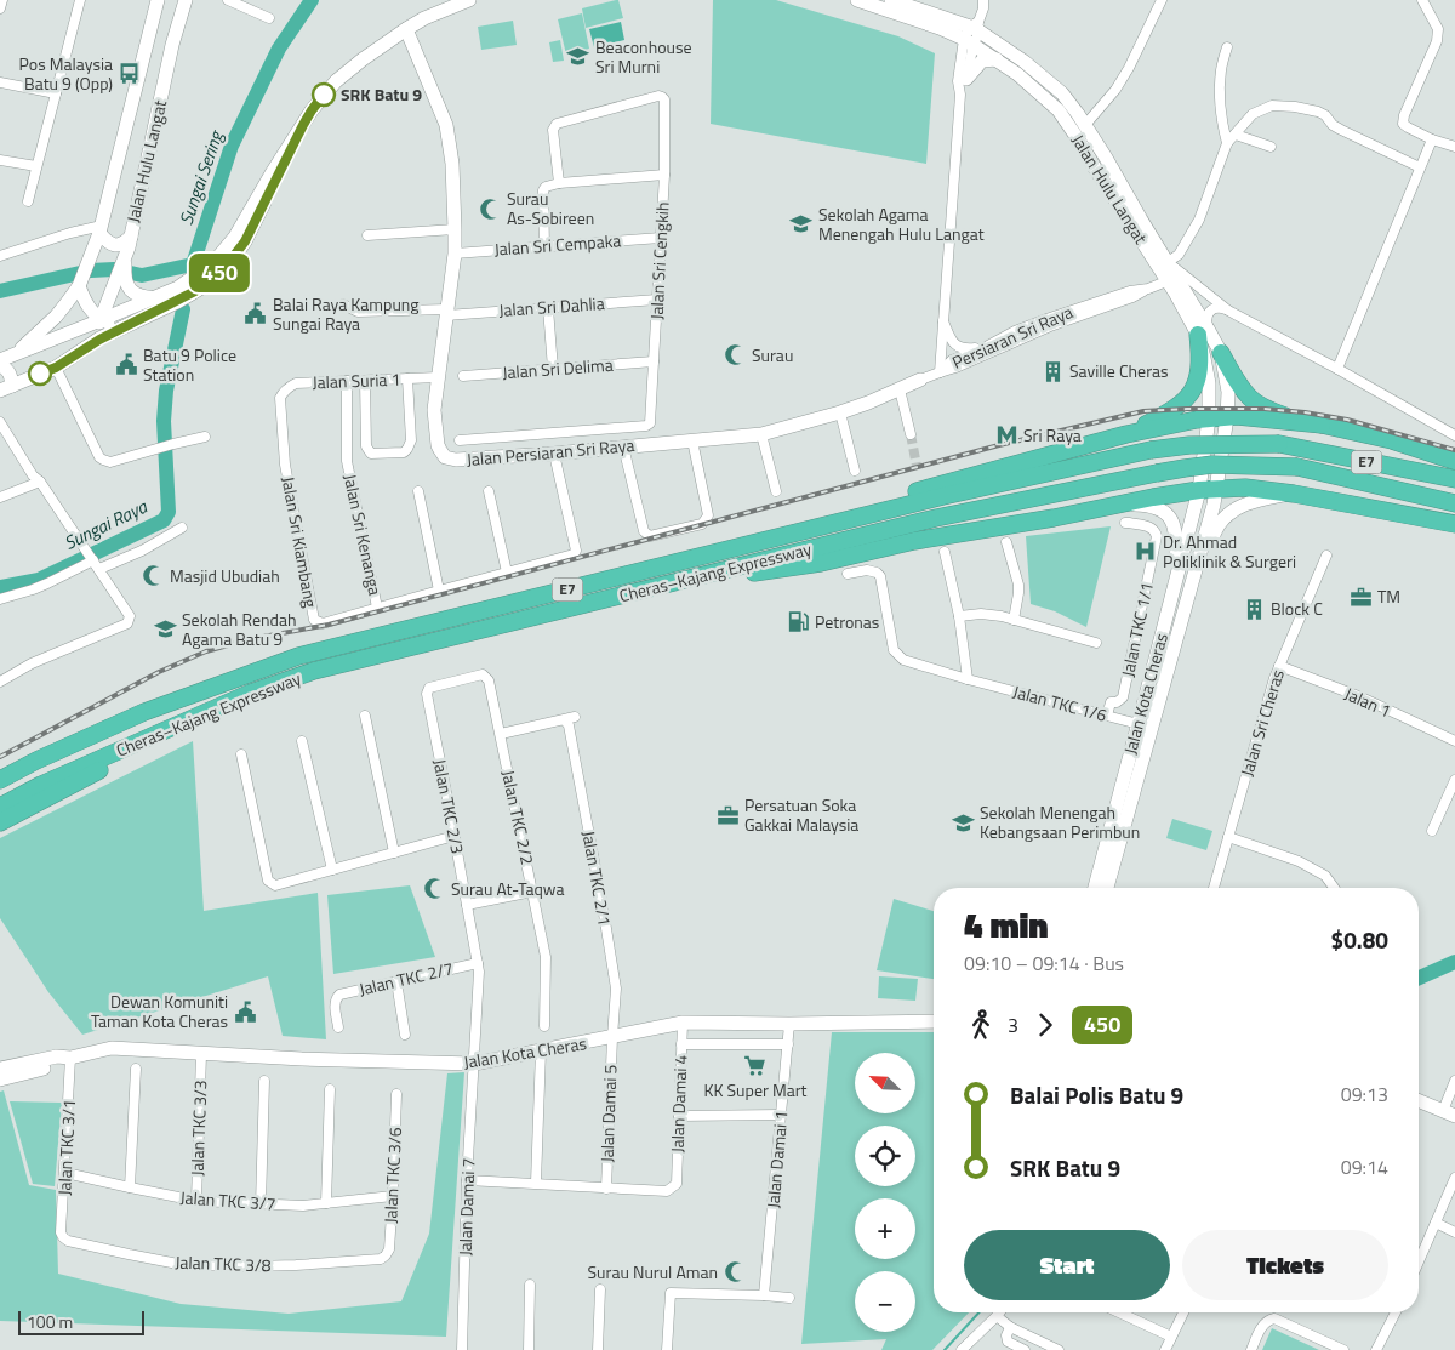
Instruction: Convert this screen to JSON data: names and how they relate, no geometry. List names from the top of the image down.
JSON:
{
  "streets": {
    "highway": ["E7", "Cheras–Kajang Expressway"],
    "main road": ["Jalan Hulu Langat", "Jalan Persiaran Sri Raya", "Jalan Kota Cheras"],
    "street": [
      "Jalan Sri Cempaka",
      "Jalan Sri Cengkih",
      "Jalan Sri Dahlia",
      "Persiaran Sri Raya",
      "Jalan Sri Delima",
      "Jalan Suria 1",
      "Jalan Sri Kenanga",
      "Jalan Sri Kiambang",
      "Jalan TKC 1/1",
      "Jalan 1",
      "Jalan TKC 1/6",
      "Jalan Sri Cheras",
      "Jalan TKC 2/3",
      "Jalan TKC 2/2",
      "Jalan TKC 2/1",
      "Jalan TKC 2/7",
      "Jalan Damai 4",
      "Jalan Damai 5",
      "Jalan TKC 3/3",
      "Jalan TKC 3/1",
      "Jalan Damai 1",
      "Jalan TKC 3/6",
      "Jalan TKC 3/7",
      "Jalan Damai 7",
      "Jalan TKC 3/8"
    ]
  },
  "crossings": [
    ["Jalan Hulu Langat", "Persiaran Sri Raya"],
    ["Jalan Hulu Langat", "Jalan Persiaran Sri Raya"],
    ["Jalan Hulu Langat", "Jalan Kota Cheras"],
    ["Jalan Sri Cempaka", "Jalan Sri Cengkih"],
    ["Jalan Sri Cempaka", "Jalan Persiaran Sri Raya"],
    ["Jalan Sri Cengkih", "Jalan Sri Dahlia"],
    ["Jalan Sri Cengkih", "Jalan Sri Delima"],
    ["Jalan Sri Dahlia", "Jalan Persiaran Sri Raya"],
    ["Persiaran Sri Raya", "Jalan Persiaran Sri Raya"],
    ["Jalan Suria 1", "Jalan Persiaran Sri Raya"],
    ["Jalan Suria 1", "Jalan Sri Kenanga"],
    ["Jalan Suria 1", "Jalan Sri Kiambang"],
    ["Jalan Sri Kenanga", "Jalan Sri Kiambang"],
    ["Jalan TKC 1/1", "Jalan TKC 1/6"],
    ["Jalan Kota Cheras", "Jalan TKC 1/6"],
    ["Jalan Kota Cheras", "Jalan TKC 2/3"],
    ["Jalan Kota Cheras", "Jalan TKC 2/1"],
    ["Jalan Kota Cheras", "Jalan Damai 4"],
    ["Jalan Kota Cheras", "Jalan Damai 5"],
    ["Jalan Kota Cheras", "Jalan TKC 3/3"],
    ["Jalan Kota Cheras", "Jalan TKC 3/1"],
    ["Jalan Kota Cheras", "Jalan Damai 1"],
    ["Jalan Kota Cheras", "Jalan Damai 7"],
    ["Jalan 1", "Jalan Sri Cheras"],
    ["Jalan TKC 2/3", "Jalan TKC 2/2"],
    ["Jalan TKC 2/3", "Jalan TKC 2/7"],
    ["Jalan TKC 2/3", "Jalan Damai 7"],
    ["Jalan TKC 2/2", "Jalan TKC 2/1"],
    ["Jalan TKC 2/1", "Jalan Damai 5"],
    ["Jalan Damai 4", "Jalan Damai 5"],
    ["Jalan TKC 3/3", "Jalan TKC 3/7"],
    ["Jalan TKC 3/1", "Jalan TKC 3/7"],
    ["Jalan TKC 3/1", "Jalan TKC 3/8"],
    ["Jalan TKC 3/6", "Jalan TKC 3/7"],
    ["Jalan TKC 3/6", "Jalan TKC 3/8"]
  ],
  "water": ["Sungai Sering", "Sungai Raya"],
  "places": {
    "school or university": [
      "Beaconhouse Sri Murni",
      "Sekolah Agama Menengah Hulu Langat",
      "Sekolah Rendah Agama Batu 9",
      "Sekolah Menengah Kebangsaan Perimbun"
    ],
    "bus stop": ["Pos Malaysia Batu 9 (Opp)"],
    "other": ["SRK Batu 9"],
    "mosque": [
      "Surau As-Sobireen",
      "Surau",
      "Masjid Ubudiah",
      "Surau At-Taqwa",
      "Surau Nurul Aman"
    ],
    "public building": ["Balai Raya Kampung Sungai Raya", "Batu 9 Police Station", "Dewan Komuniti Taman Kota Cheras"],
    "building": ["Saville Cheras", "Block C"],
    "metro station": ["Sri Raya"],
    "hospital": ["Dr. Ahmad Poliklinik & Surgeri"],
    "office": ["TM", "Persatuan Soka Gakkai Malaysia"],
    "fuel station": ["Petronas"],
    "supermarket": ["KK Super Mart"]
  },
  "lines": ["bus line 450"],
  "scale_bar": "100 m",
  "north": "top left",
  "page": {
    "on_map": "450",
    "heading": ["4 min", "09:10 – 09:14 · Bus", "$0.80"],
    "legs": ["3", "450"],
    "map_buttons": ["+", "−"],
    "list": [
      {
        "name": "Balai Polis Batu 9",
        "value": "09:13"
      },
      {
        "name": "SRK Batu 9",
        "value": "09:14"
      }
    ],
    "buttons": ["Start", "Tickets"],
    "scale": "100 m"
  }
}
